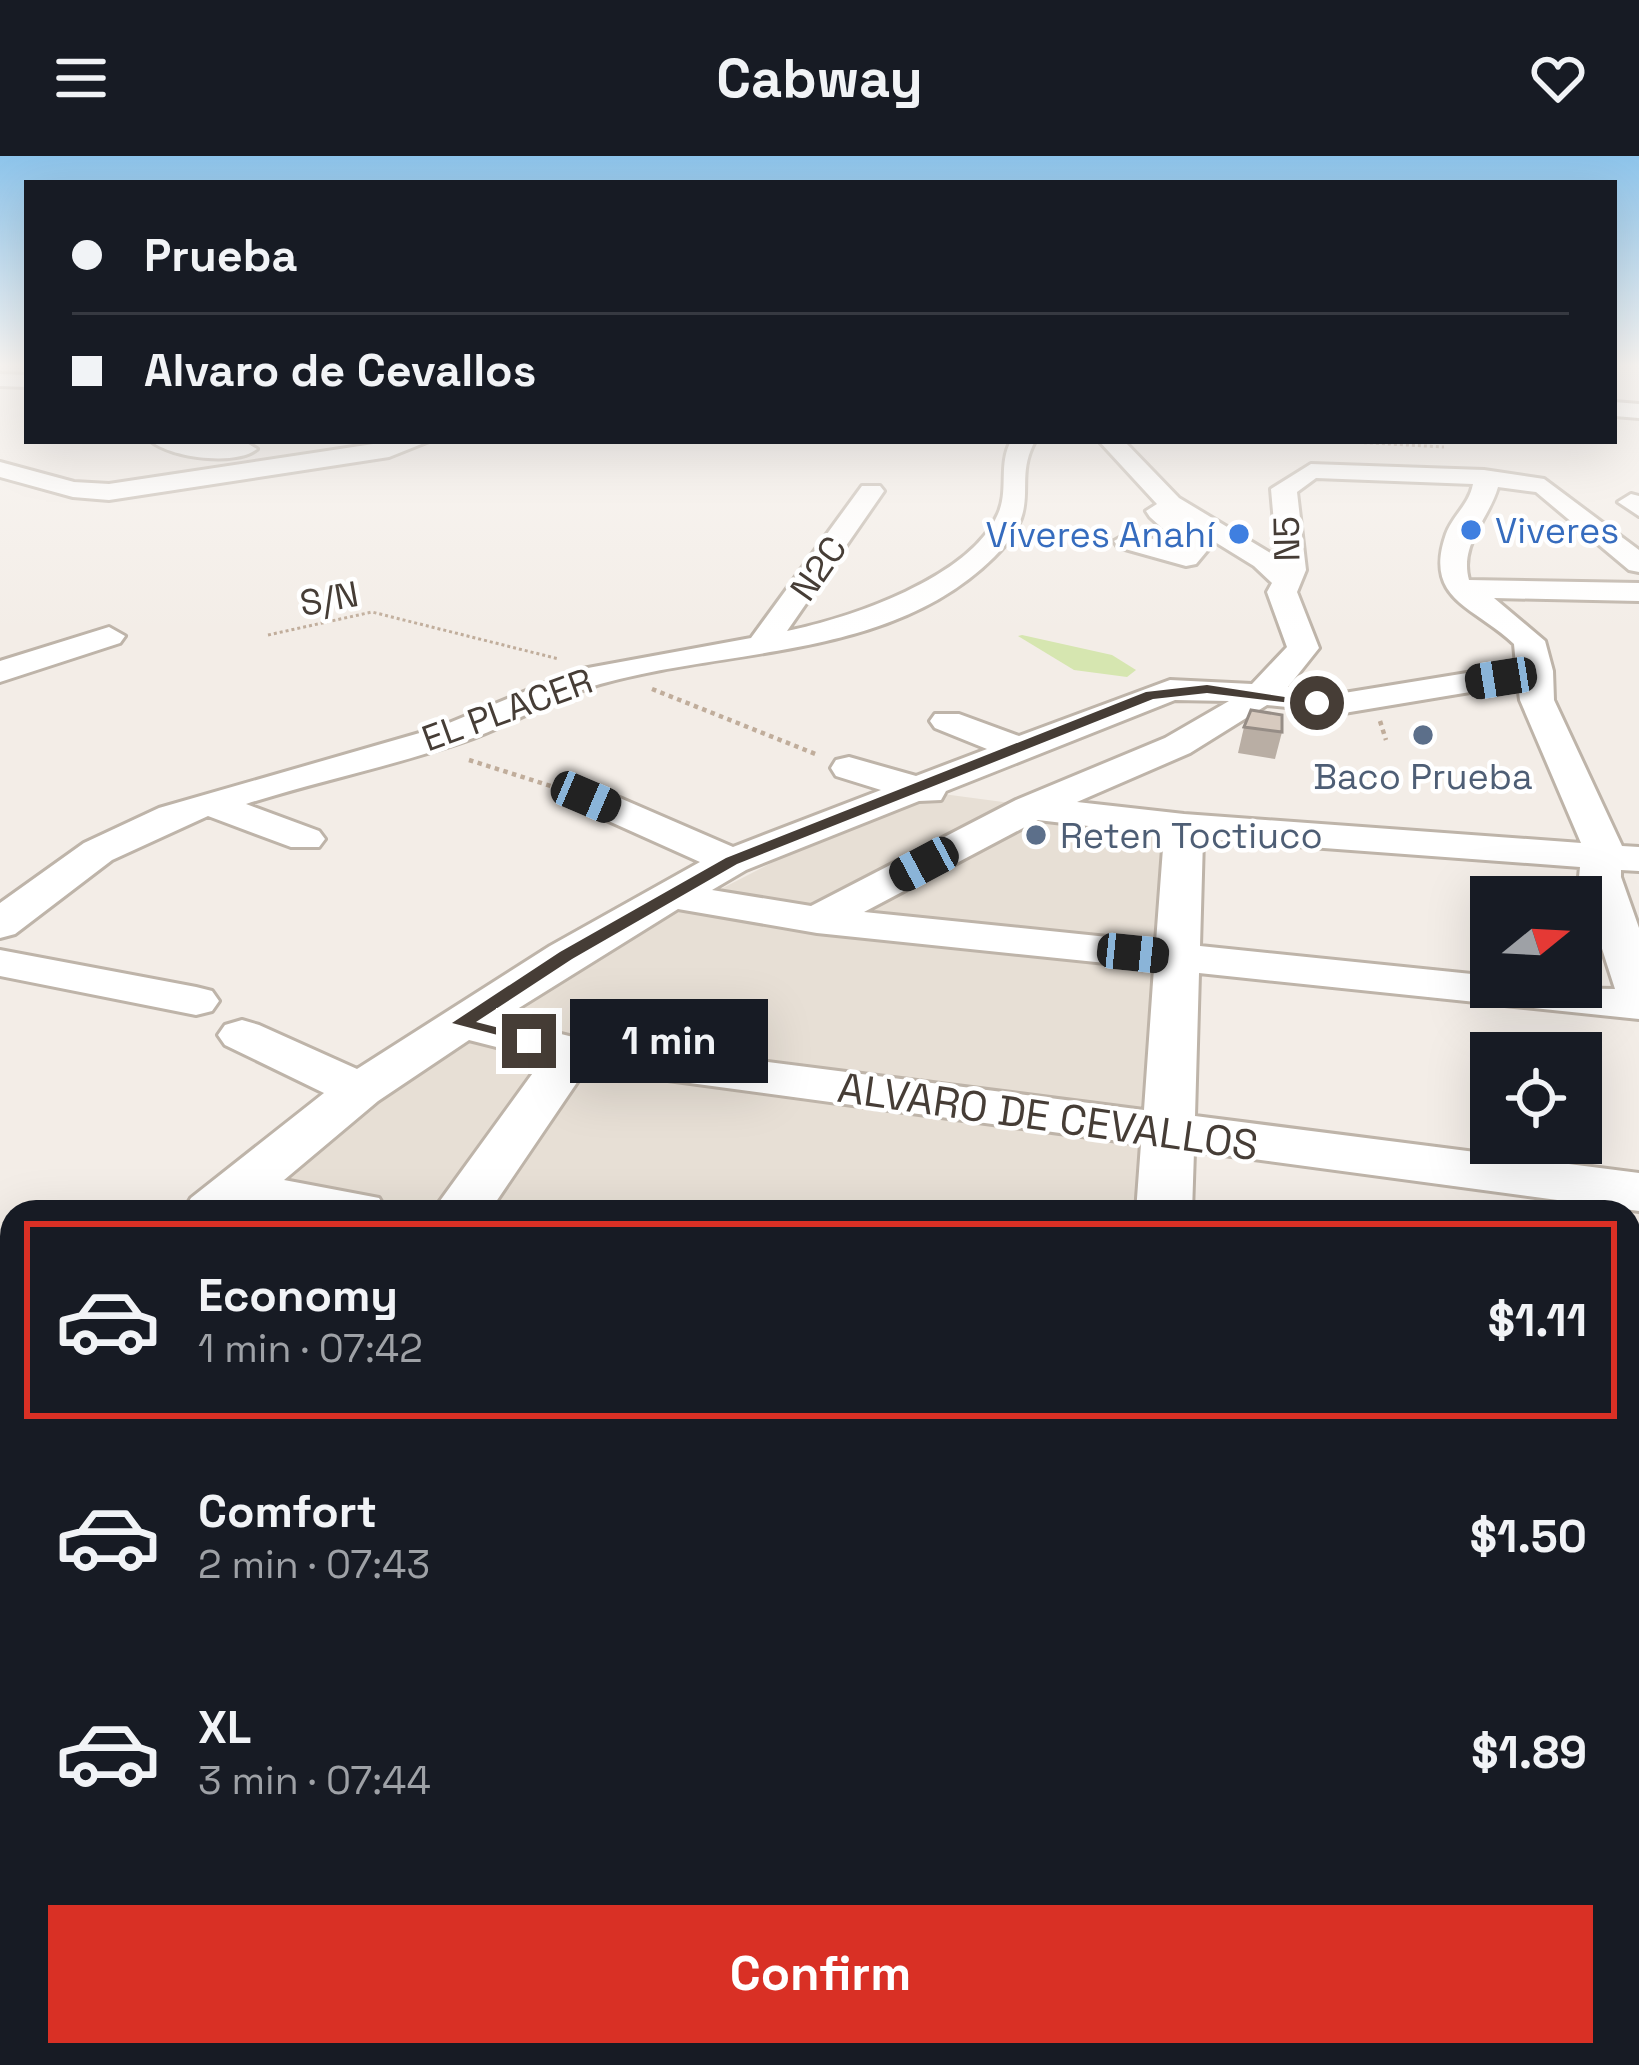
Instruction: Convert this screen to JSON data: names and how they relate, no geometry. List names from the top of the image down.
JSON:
{
  "streets": {
    "street": [
      "N5",
      "N2C",
      "EL PLACER",
      "ALVARO DE CEVALLOS"
    ],
    "path": ["S/N"]
  },
  "crossings": [
    ["N2C", "EL PLACER"]
  ],
  "places": [
    "Viveres",
    "Víveres Anahí",
    "Baco Prueba",
    "Reten Toctiuco"
  ],
  "north": "right",
  "page": {
    "header": "Cabway",
    "banner": ["Prueba", "Alvaro de Cevallos"],
    "bubble": "1 min",
    "list": [
      {
        "name": "Economy",
        "note": "1 min · 07:42",
        "value": "$1.11"
      },
      {
        "name": "Comfort",
        "note": "2 min · 07:43",
        "value": "$1.50"
      },
      {
        "name": "XL",
        "note": "3 min · 07:44",
        "value": "$1.89"
      }
    ],
    "buttons": "Confirm"
  }
}
